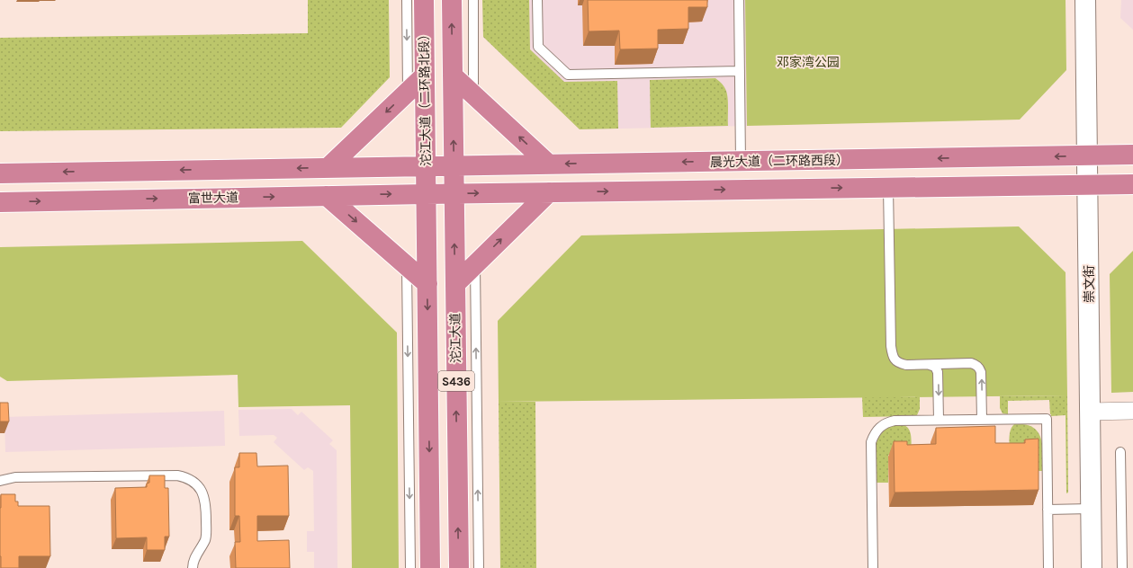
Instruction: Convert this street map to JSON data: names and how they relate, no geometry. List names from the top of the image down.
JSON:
{
  "streets": {
    "highway": [
      "沱江大道（二环路北段）",
      "晨光大道（二环路西段）",
      "富世大道",
      "沱江大道",
      "S436"
    ],
    "street": ["崇文街"]
  },
  "crossings": [
    ["沱江大道（二环路北段）", "晨光大道（二环路西段）"],
    ["沱江大道（二环路北段）", "富世大道"],
    ["沱江大道（二环路北段）", "S436"],
    ["晨光大道（二环路西段）", "崇文街"],
    ["晨光大道（二环路西段）", "S436"],
    ["富世大道", "S436"],
    ["沱江大道", "S436"]
  ],
  "parks": ["邓家湾公园"]
}
